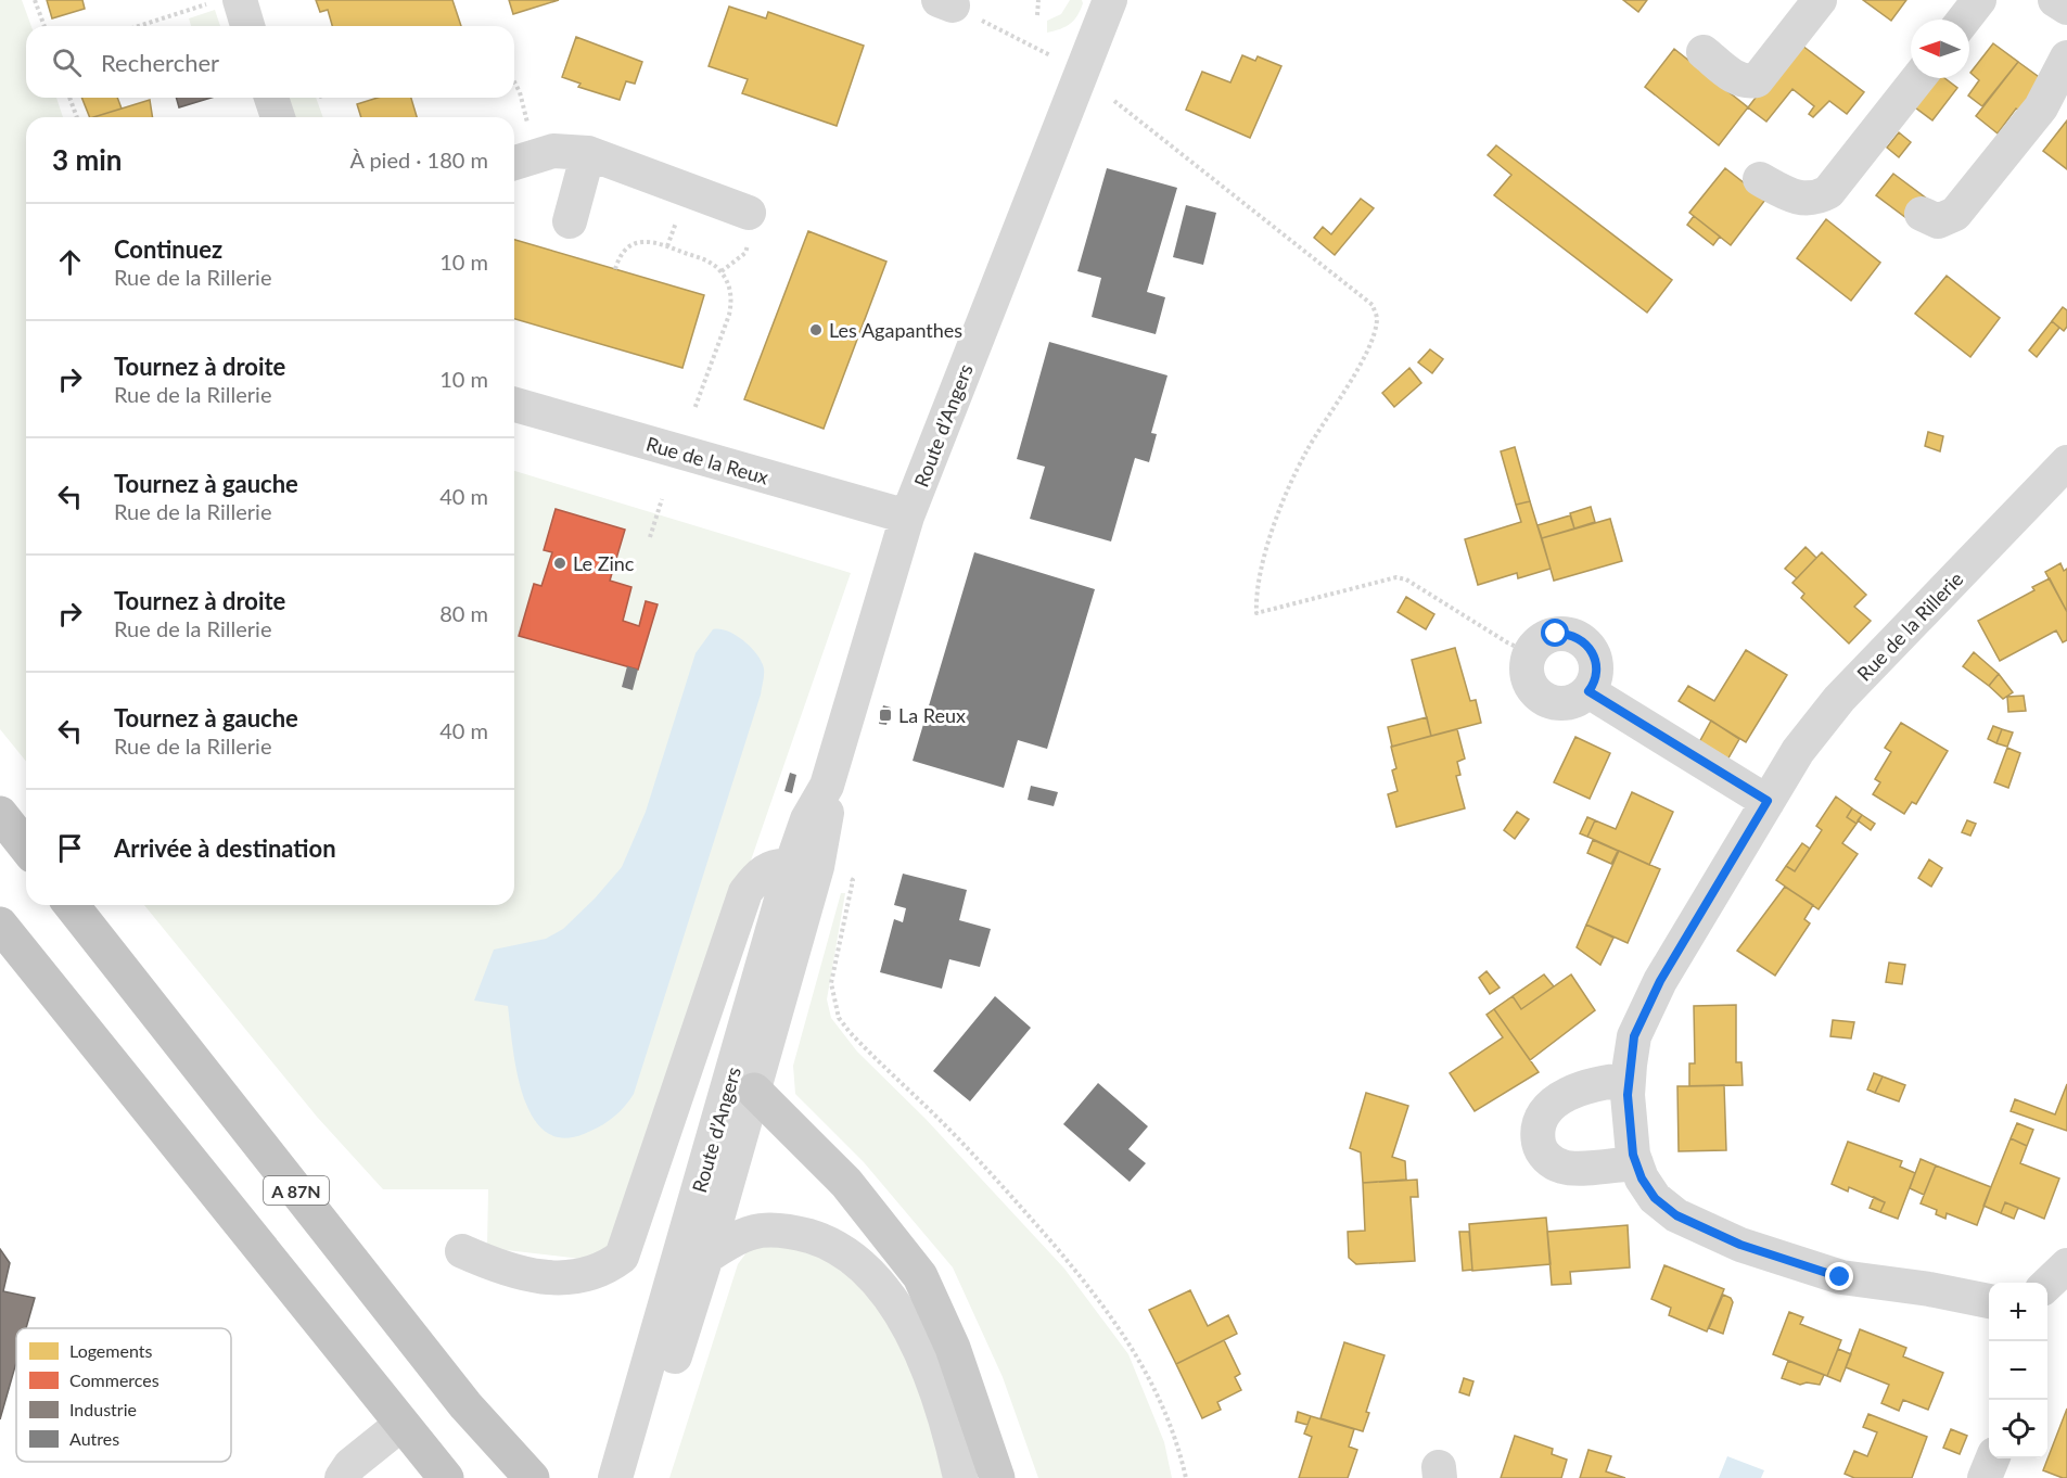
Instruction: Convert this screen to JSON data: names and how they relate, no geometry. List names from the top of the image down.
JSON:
{
  "streets": {
    "highway": ["A 87N"],
    "street": ["Route d’Angers", "Rue de la Reux", "Rue de la Rillerie"]
  },
  "crossings": [
    ["Route d’Angers", "Rue de la Reux"]
  ],
  "places": {
    "other": ["Les Agapanthes", "Le Zinc"],
    "transit": ["La Reux"]
  },
  "legend": [
    "Logements",
    "Commerces",
    "Industrie",
    "Autres"
  ],
  "north": "left",
  "page": {
    "search": "Rechercher",
    "heading": ["3 min", "À pied · 180 m"],
    "list": [
      ["Continuez", "Rue de la Rillerie", "10 m"],
      ["Tournez à droite", "Rue de la Rillerie", "10 m"],
      ["Tournez à gauche", "Rue de la Rillerie", "40 m"],
      ["Tournez à droite", "Rue de la Rillerie", "80 m"],
      ["Tournez à gauche", "Rue de la Rillerie", "40 m"],
      "Arrivée à destination"
    ],
    "map_buttons": ["+", "−"]
  }
}
